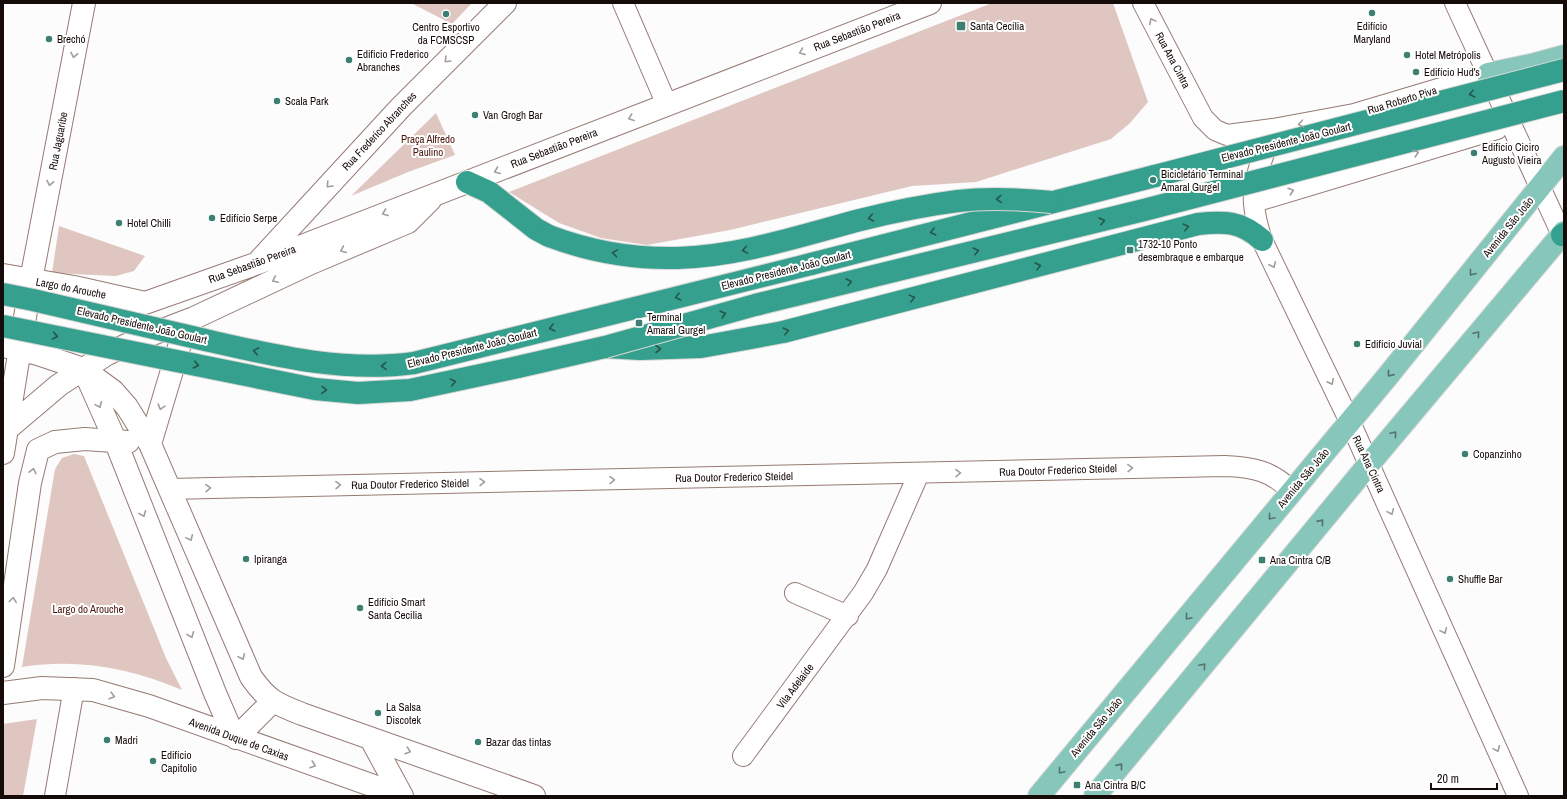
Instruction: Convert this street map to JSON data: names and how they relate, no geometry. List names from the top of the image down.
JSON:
{
  "streets": {
    "highway": ["Elevado Presidente João Goulart"],
    "main road": [
      "Rua Sebastião Pereira",
      "Rua Frederico Abranches",
      "Rua Jaguaribe",
      "Avenida São João",
      "Largo do Arouche",
      "Avenida Duque de Caxias"
    ],
    "street": [
      "Rua Ana Cintra",
      "Rua Roberto Piva",
      "Rua Doutor Frederico Steidel",
      "Vila Adelaíde"
    ]
  },
  "crossings": [
    ["Rua Sebastião Pereira", "Rua Frederico Abranches"],
    ["Rua Sebastião Pereira", "Largo do Arouche"],
    ["Rua Ana Cintra", "Rua Roberto Piva"],
    ["Rua Ana Cintra", "Avenida São João"],
    ["Rua Jaguaribe", "Largo do Arouche"],
    ["Avenida São João", "Rua Doutor Frederico Steidel"],
    ["Rua Doutor Frederico Steidel", "Vila Adelaíde"]
  ],
  "one_way": ["Rua Sebastião Pereira", "Rua Jaguaribe", "Rua Doutor Frederico Steidel"],
  "parks": ["Praça Alfredo Paulino", "Largo do Arouche"],
  "places": {
    "other": [
      "Edifício Maryland",
      "Centro Esportivo da FCMSCSP",
      "Brechó",
      "Hotel Metrópolis",
      "Edificio Frederico Abranches",
      "Edifício Hud's",
      "Scala Park",
      "Van Grogh Bar",
      "Edifício Ciciro Augusto Vieira",
      "Bicicletário Terminal Amaral Gurgel",
      "Edifício Serpe",
      "Hotel Chilli",
      "Edifício Juvial",
      "Copanzinho",
      "Ipiranga",
      "Shuffle Bar",
      "Edifício Smart Santa Cecilia",
      "La Salsa Discotek",
      "Madri",
      "Bazar das tintas",
      "Edifício Capitolio"
    ],
    "transit": [
      "Santa Cecília",
      "1732-10 Ponto desembraque e embarque",
      "Terminal Amaral Gurgel",
      "Ana Cintra C/B",
      "Ana Cintra B/C"
    ]
  },
  "scale_bar": "20 m"
}
